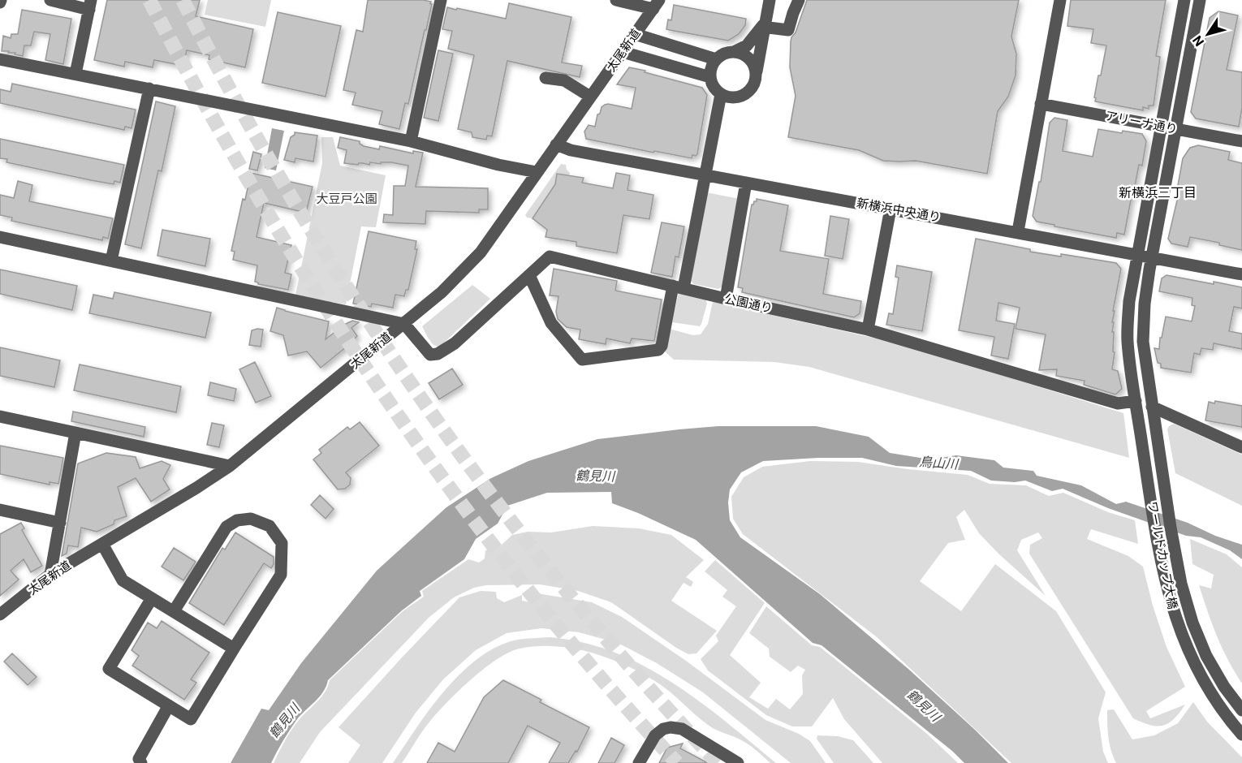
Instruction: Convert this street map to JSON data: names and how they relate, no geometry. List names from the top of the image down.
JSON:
{
  "streets": {
    "street": [
      "太尾新道",
      "アリーナ通り",
      "新横浜中央通り",
      "公園通り",
      "ワールドカップ大橋"
    ]
  },
  "crossings": [
    ["太尾新道", "新横浜中央通り"],
    ["太尾新道", "公園通り"],
    ["アリーナ通り", "ワールドカップ大橋"],
    ["新横浜中央通り", "ワールドカップ大橋"],
    ["公園通り", "ワールドカップ大橋"]
  ],
  "districts": ["新横浜三丁目"],
  "water": ["鳥山川", "鶴見川"],
  "parks": ["大豆戸公園"],
  "north": "bottom left"
}
